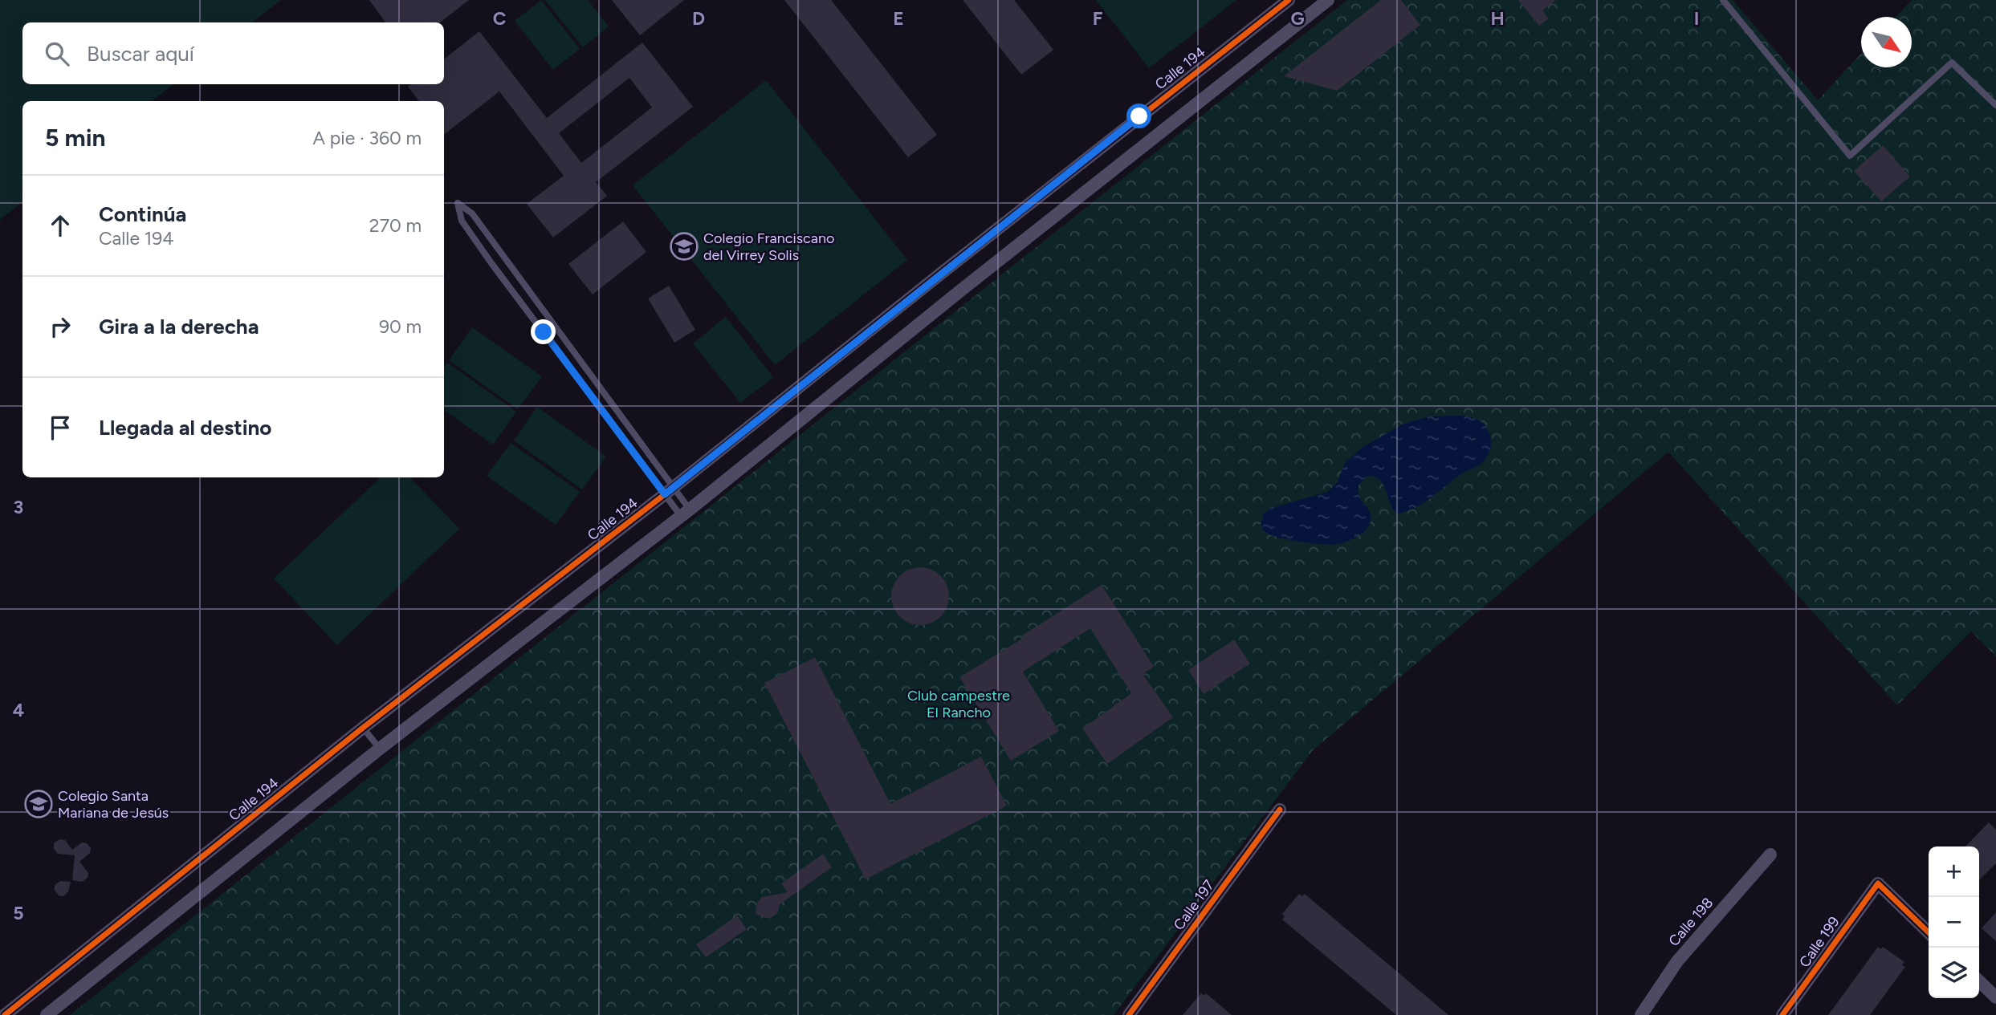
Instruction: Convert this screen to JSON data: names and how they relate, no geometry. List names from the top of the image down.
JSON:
{
  "streets": {
    "street": [
      "Calle 194",
      "Calle 197",
      "Calle 198",
      "Calle 199"
    ]
  },
  "parks": ["Club campestre El Rancho"],
  "places": {
    "school or university": ["Colegio Franciscano del Virrey Solis", "Colegio Santa Mariana de Jesús"]
  },
  "north": "bottom right",
  "page": {
    "search": "Buscar aquí",
    "heading": ["5 min", "A pie · 360 m"],
    "list": [
      ["Continúa", "Calle 194", "270 m"],
      ["Gira a la derecha", "90 m"],
      "Llegada al destino"
    ],
    "map_buttons": ["+", "−"]
  },
  "grid": {
    "columns": [
      "C",
      "D",
      "E",
      "F",
      "G",
      "H",
      "I"
    ],
    "rows": ["3", "4", "5"]
  }
}
